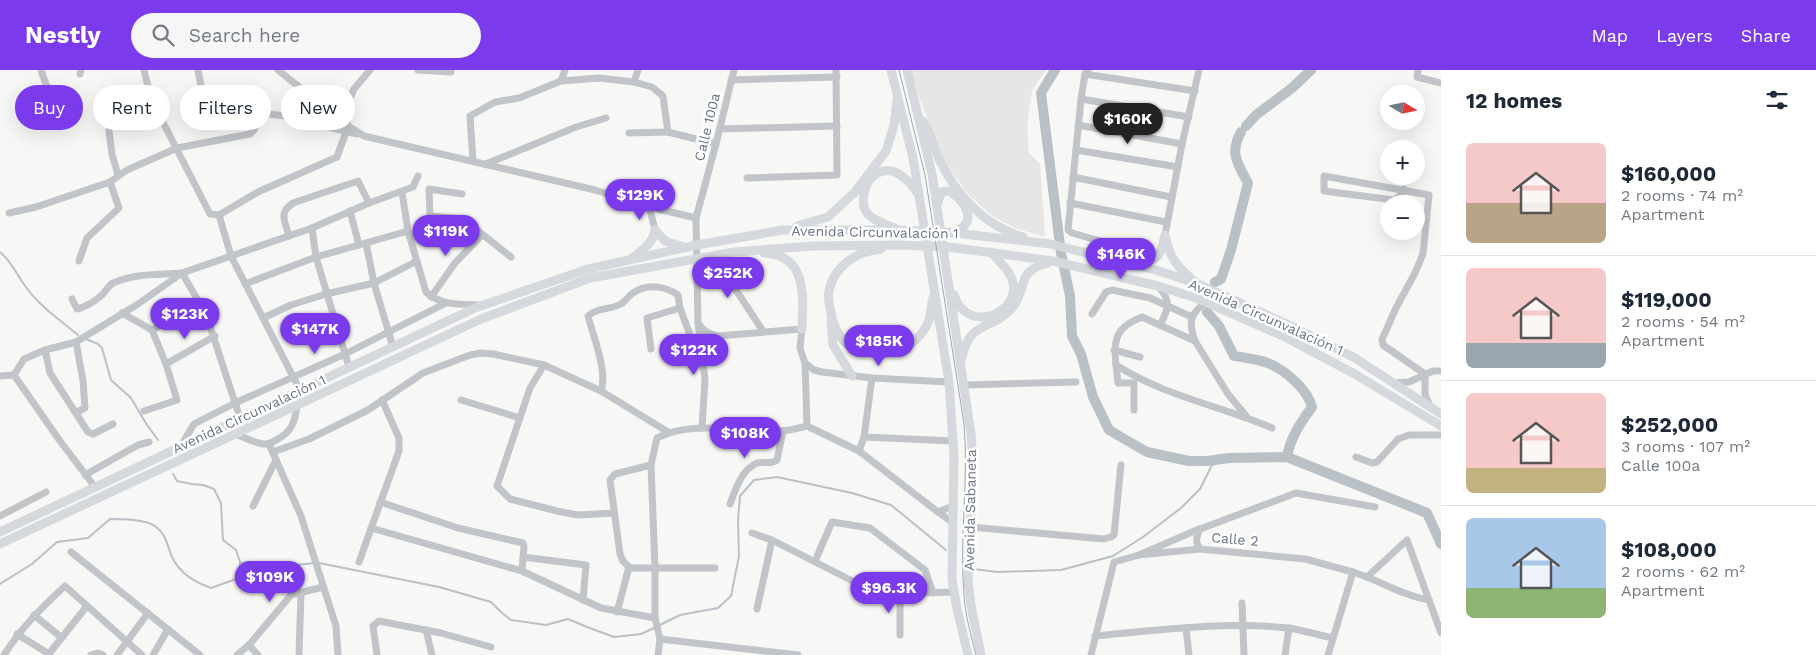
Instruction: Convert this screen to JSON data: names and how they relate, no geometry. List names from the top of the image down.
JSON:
{
  "streets": {
    "main road": ["Avenida Circunvalación 1", "Avenida Sabaneta"],
    "street": ["Calle 100a", "Calle 2"]
  },
  "north": "right",
  "page": {
    "header": "Nestly",
    "search": "Search here",
    "nav": ["Map", "Layers", "Share"],
    "heading": "12 homes",
    "map_buttons": ["+", "−"],
    "chip": [
      "Buy",
      "Rent",
      "Filters",
      "New"
    ],
    "price": [
      "$160K",
      "$129K",
      "$119K",
      "$146K",
      "$252K",
      "$123K",
      "$147K",
      "$185K",
      "$122K",
      "$108K",
      "$109K",
      "$96.3K"
    ],
    "list": [
      {
        "name": "$160,000",
        "note": "2 rooms · 74 m² · Apartment"
      },
      {
        "name": "$119,000",
        "note": "2 rooms · 54 m² · Apartment"
      },
      {
        "name": "$252,000",
        "note": "3 rooms · 107 m² · Calle 100a"
      },
      {
        "name": "$108,000",
        "note": "2 rooms · 62 m² · Apartment"
      }
    ]
  }
}
